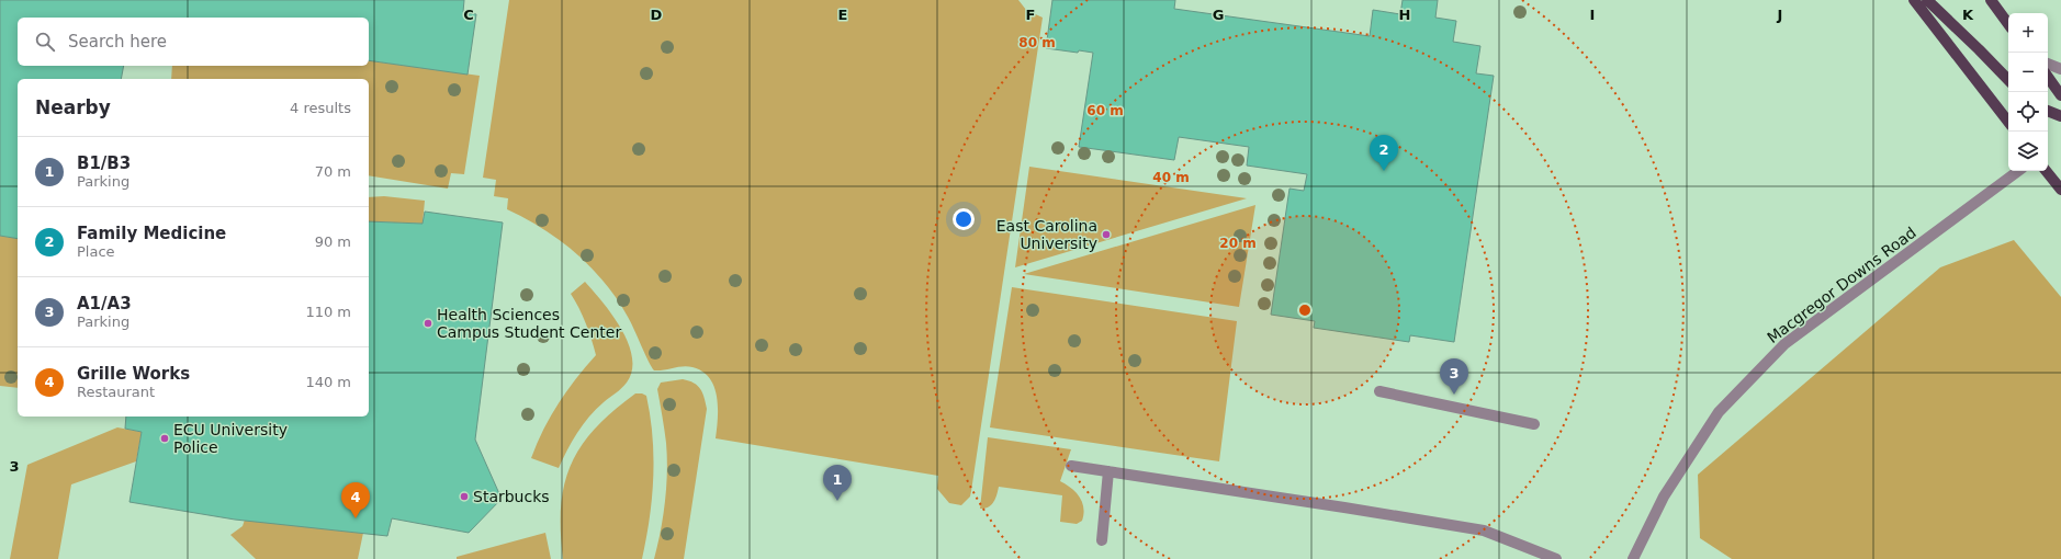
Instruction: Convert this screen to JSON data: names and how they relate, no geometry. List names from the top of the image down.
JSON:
{
  "streets": {
    "street": ["Macgregor Downs Road"]
  },
  "places": [
    "East Carolina University",
    "Health Sciences Campus Student Center",
    "ECU University Police",
    "Starbucks"
  ],
  "page": {
    "map_buttons": ["+", "−"],
    "search": "Search here",
    "heading": ["Nearby", "4 results"],
    "pins": [
      "2",
      "3",
      "1",
      "4"
    ],
    "list": [
      {
        "mark": "1",
        "name": "B1/B3",
        "note": "Parking",
        "value": "70 m"
      },
      {
        "mark": "2",
        "name": "Family Medicine",
        "note": "Place",
        "value": "90 m"
      },
      {
        "mark": "3",
        "name": "A1/A3",
        "note": "Parking",
        "value": "110 m"
      },
      {
        "mark": "4",
        "name": "Grille Works",
        "note": "Restaurant",
        "value": "140 m"
      }
    ]
  },
  "grid": {
    "columns": [
      "C",
      "D",
      "E",
      "F",
      "G",
      "H",
      "I",
      "J",
      "K"
    ],
    "rows": ["3"]
  },
  "rings": [
    "80 m",
    "60 m",
    "40 m",
    "20 m"
  ]
}
